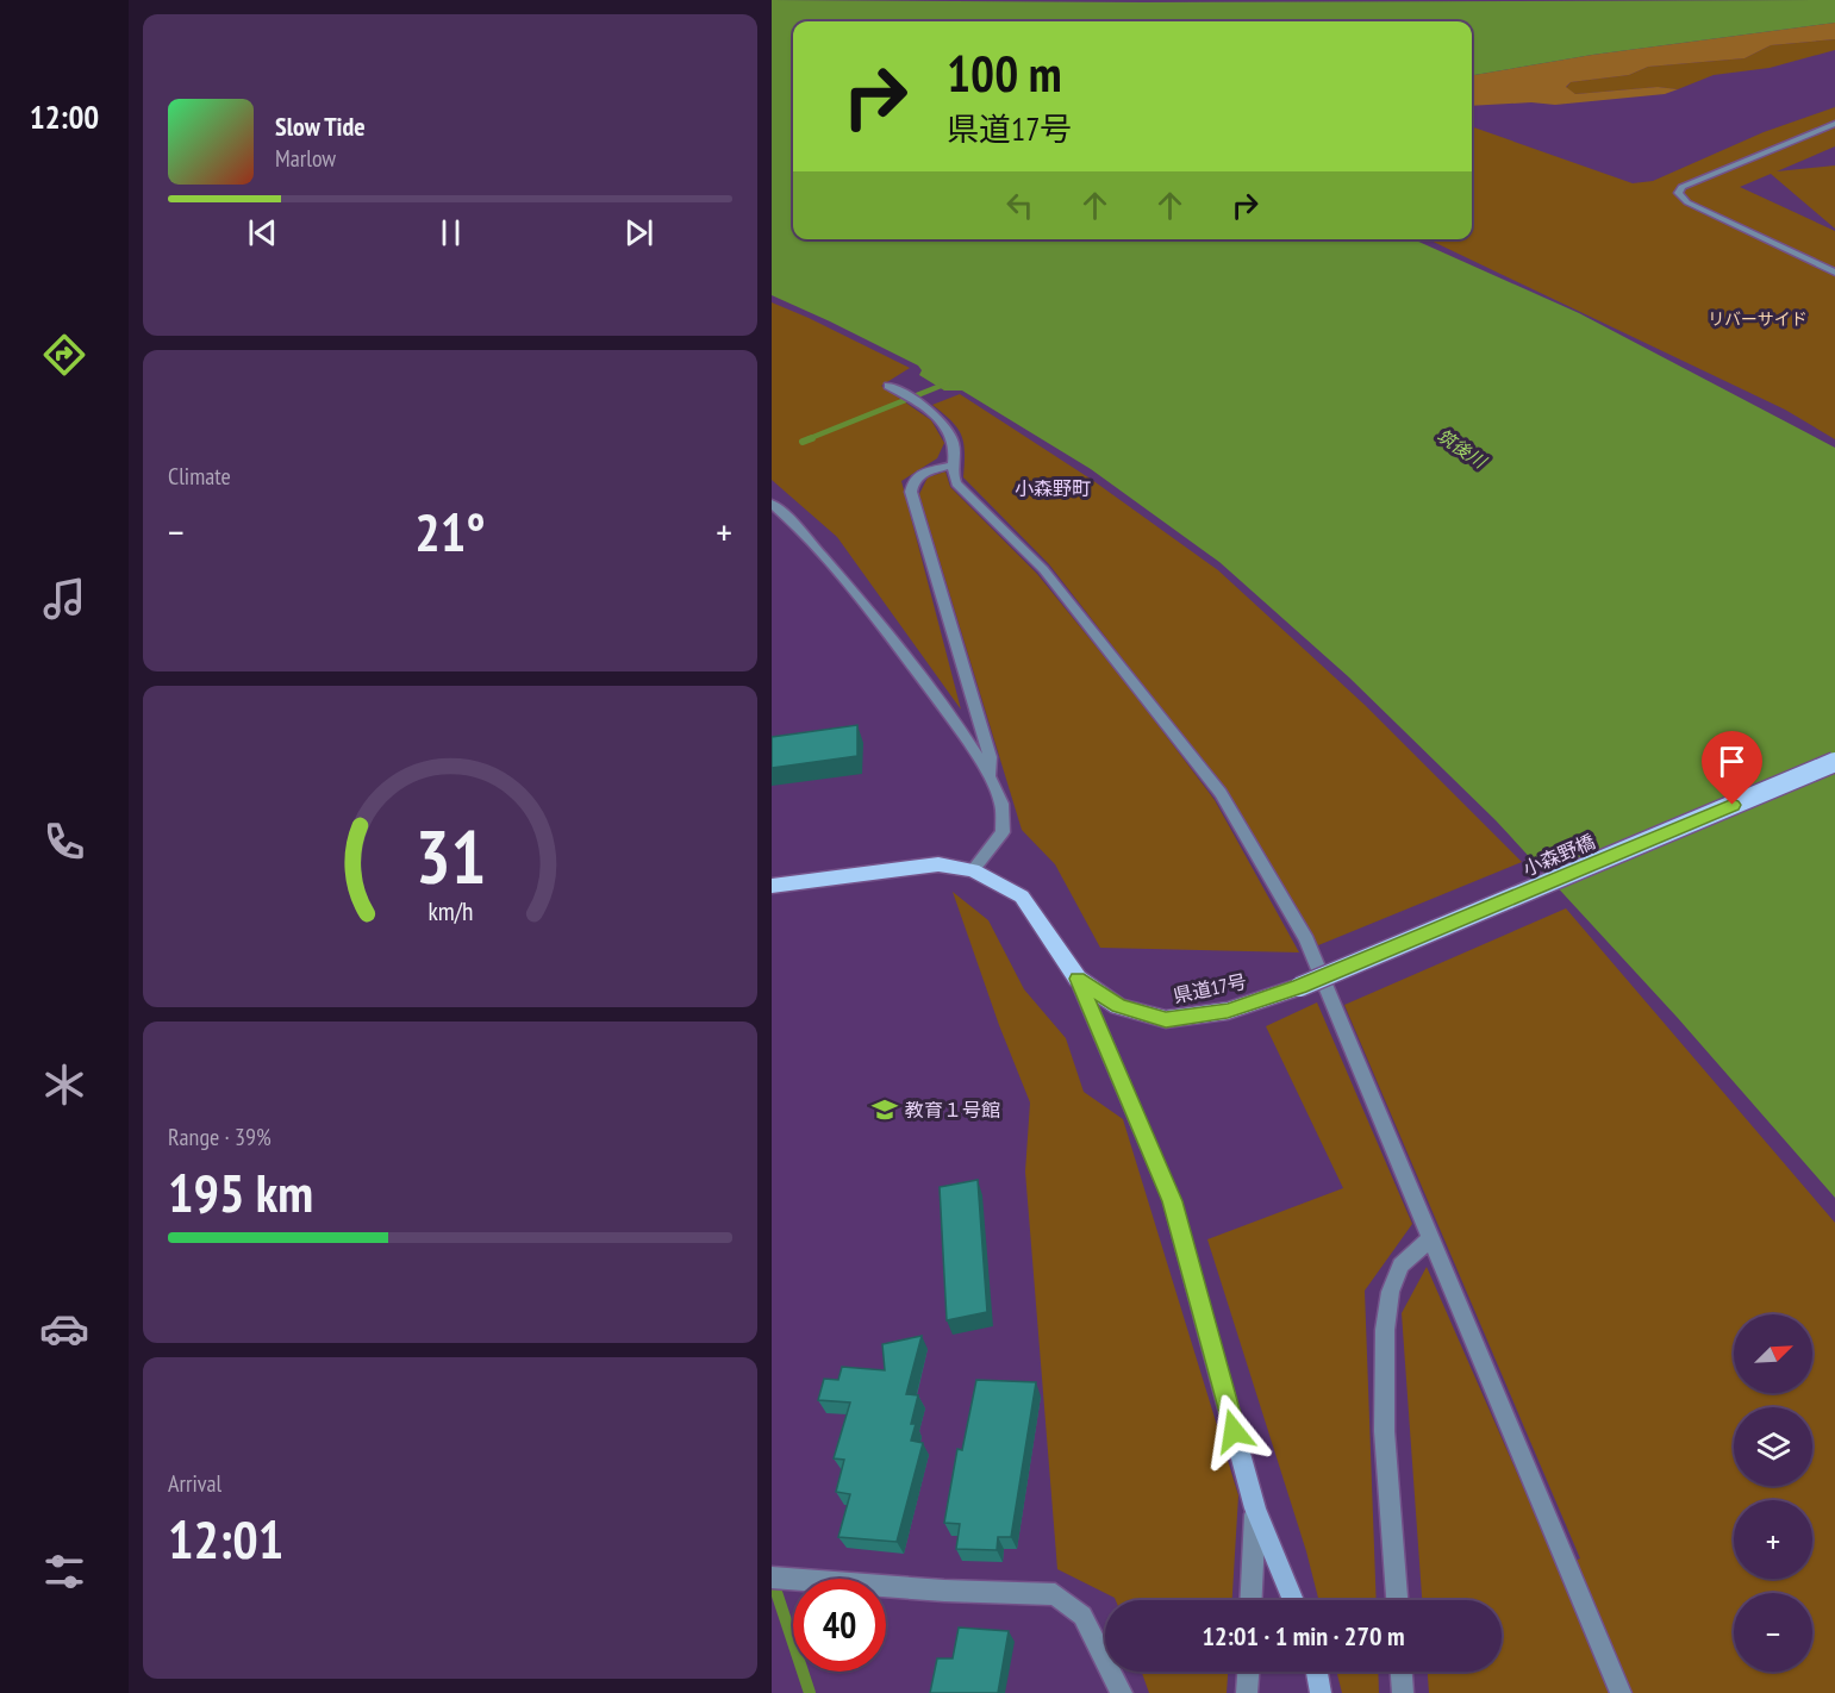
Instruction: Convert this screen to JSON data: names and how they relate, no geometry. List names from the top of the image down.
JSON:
{
  "streets": {
    "main road": ["小森野橋", "県道17号"]
  },
  "crossings": [
    ["小森野橋", "県道17号"]
  ],
  "districts": ["小森野町"],
  "water": ["筑後川"],
  "parks": ["リバーサイド"],
  "places": {
    "school or university": ["教育１号館"]
  },
  "north": "top right",
  "page": {
    "tabs": "12:00",
    "turn": ["100 m", "県道17号"],
    "song": ["Slow Tide", "Marlow"],
    "tile": [
      "Climate",
      ["Range · 39%", "195 km"],
      ["Arrival", "12:01"]
    ],
    "heat": ["−", "21°", "+"],
    "map_buttons": ["+", "−"],
    "limit": "40",
    "trip": "12:01 · 1 min · 270 m",
    "gauge": ["31", "km/h"]
  }
}
